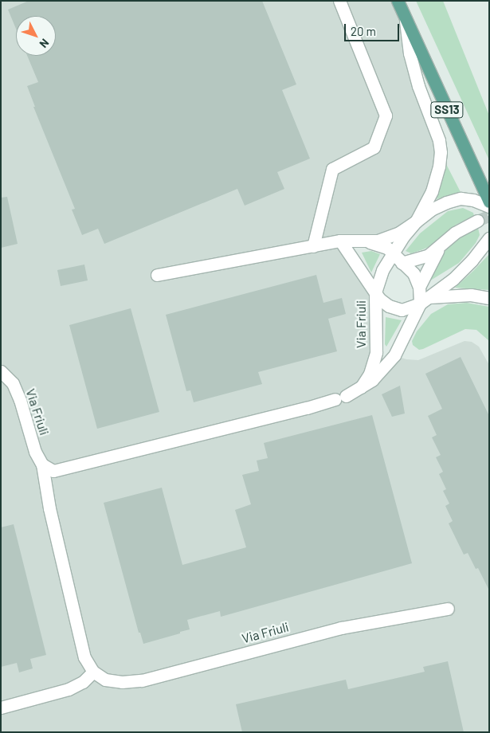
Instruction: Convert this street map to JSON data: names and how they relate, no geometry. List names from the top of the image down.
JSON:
{
  "streets": {
    "main road": ["SS13", "Via Friuli"]
  },
  "scale_bar": "20 m",
  "north": "bottom right"
}
